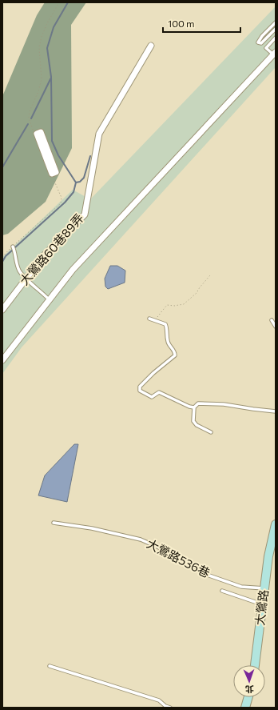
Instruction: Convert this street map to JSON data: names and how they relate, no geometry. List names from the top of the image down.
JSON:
{
  "streets": {
    "street": ["大鶯路60巷89弄", "大鶯路"],
    "lane": ["大鶯路536巷"]
  },
  "crossings": [
    ["大鶯路536巷", "大鶯路"]
  ],
  "scale_bar": "100 m",
  "north": "bottom"
}
